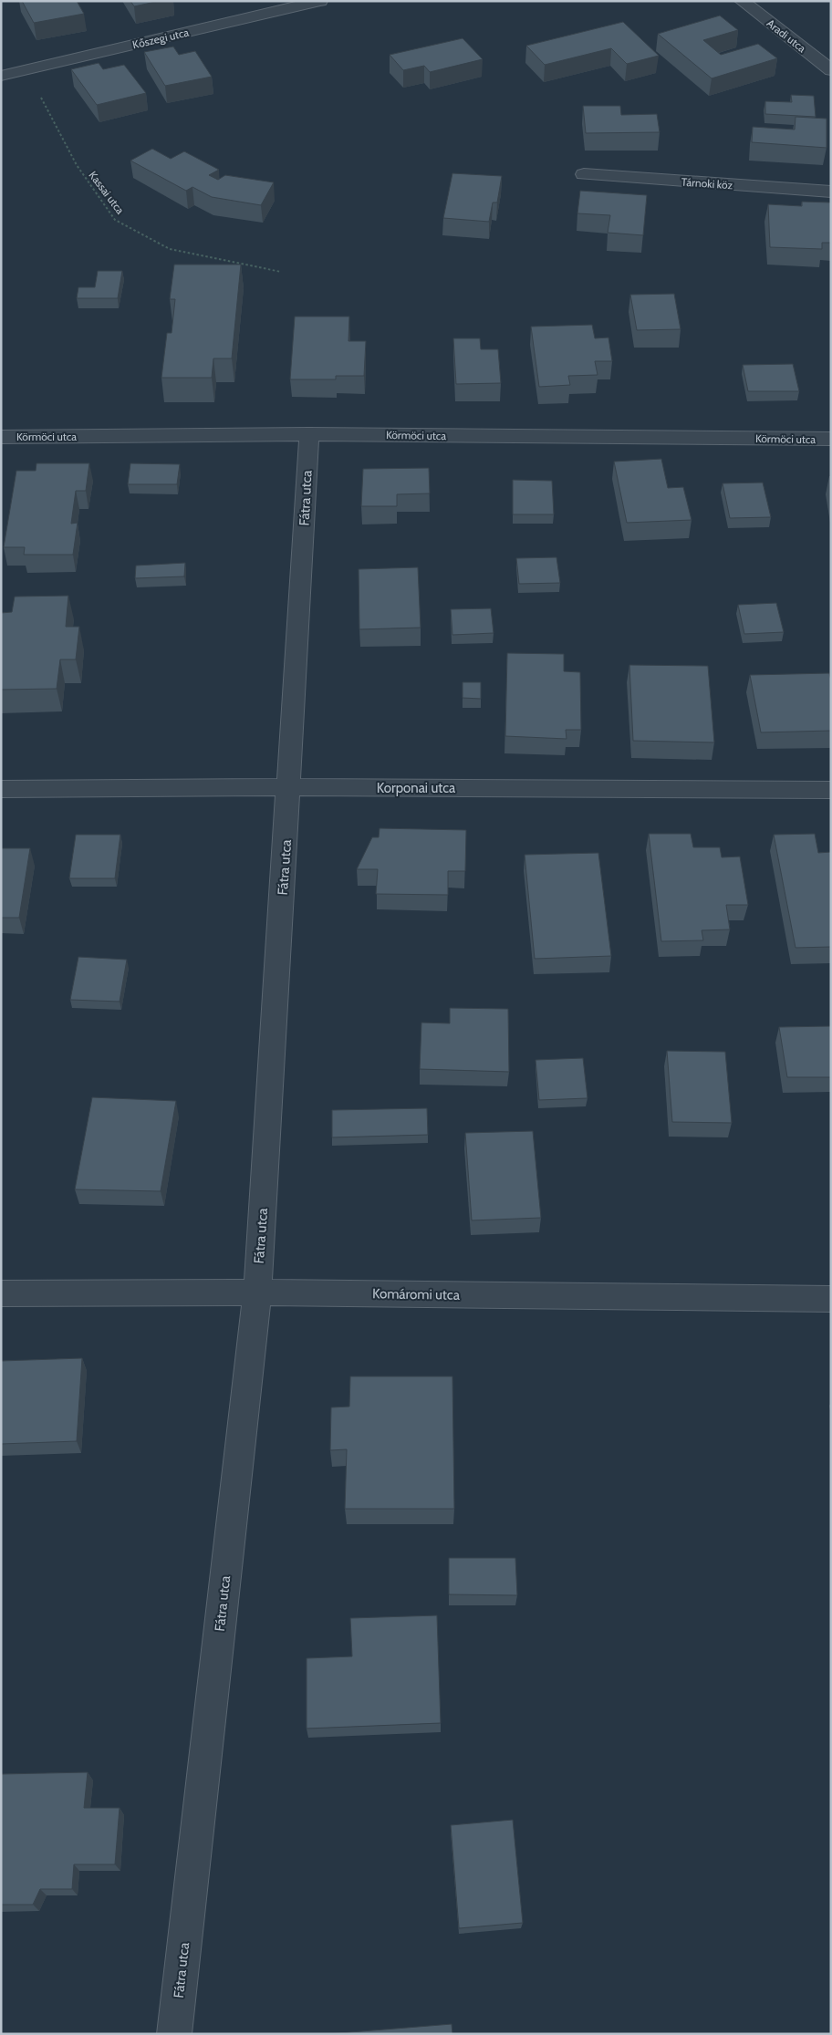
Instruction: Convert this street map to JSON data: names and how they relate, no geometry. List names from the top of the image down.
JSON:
{
  "streets": {
    "street": [
      "Aradi utca",
      "Kőszegi utca",
      "Tárnoki köz",
      "Körmöci utca",
      "Fátra utca",
      "Korponai utca",
      "Komáromi utca"
    ],
    "path": ["Kassai utca"]
  },
  "crossings": [
    ["Kőszegi utca", "Kassai utca"],
    ["Körmöci utca", "Fátra utca"],
    ["Fátra utca", "Korponai utca"],
    ["Fátra utca", "Komáromi utca"]
  ]
}
